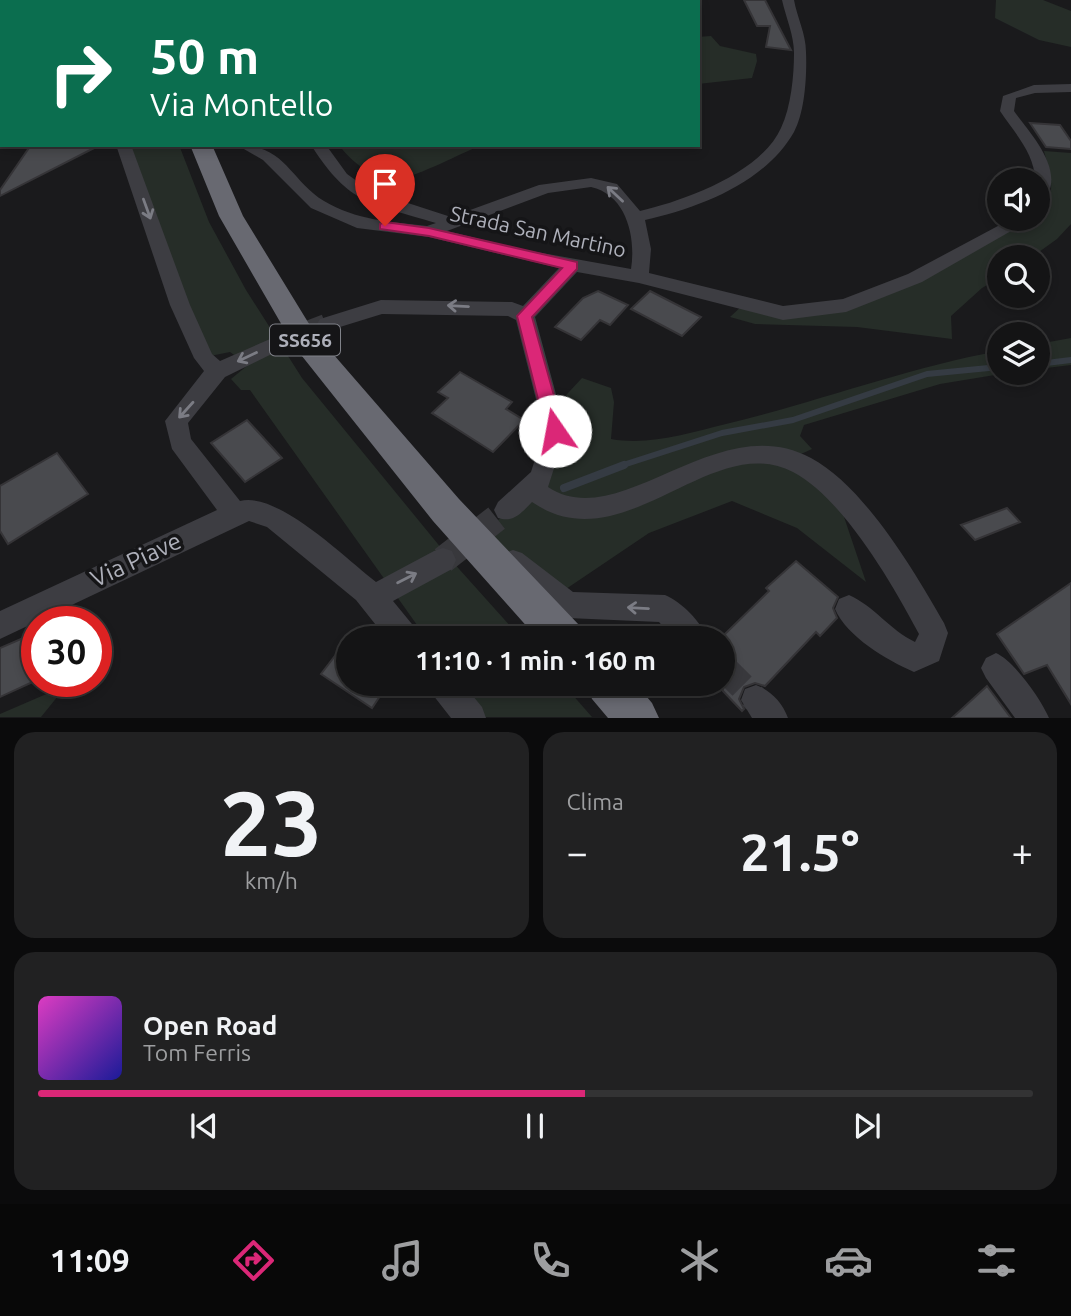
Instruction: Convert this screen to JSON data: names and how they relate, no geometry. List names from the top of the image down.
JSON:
{
  "streets": {
    "highway": ["SS656"],
    "street": ["Strada San Martino", "Via Piave"]
  },
  "page": {
    "turn": ["50 m", "Via Montello"],
    "limit": "30",
    "trip": "11:10 · 1 min · 160 m",
    "tile": [
      ["23", "km/h"],
      "Clima"
    ],
    "heat": ["−", "21.5°", "+"],
    "song": ["Open Road", "Tom Ferris"],
    "tabs": "11:09"
  }
}
